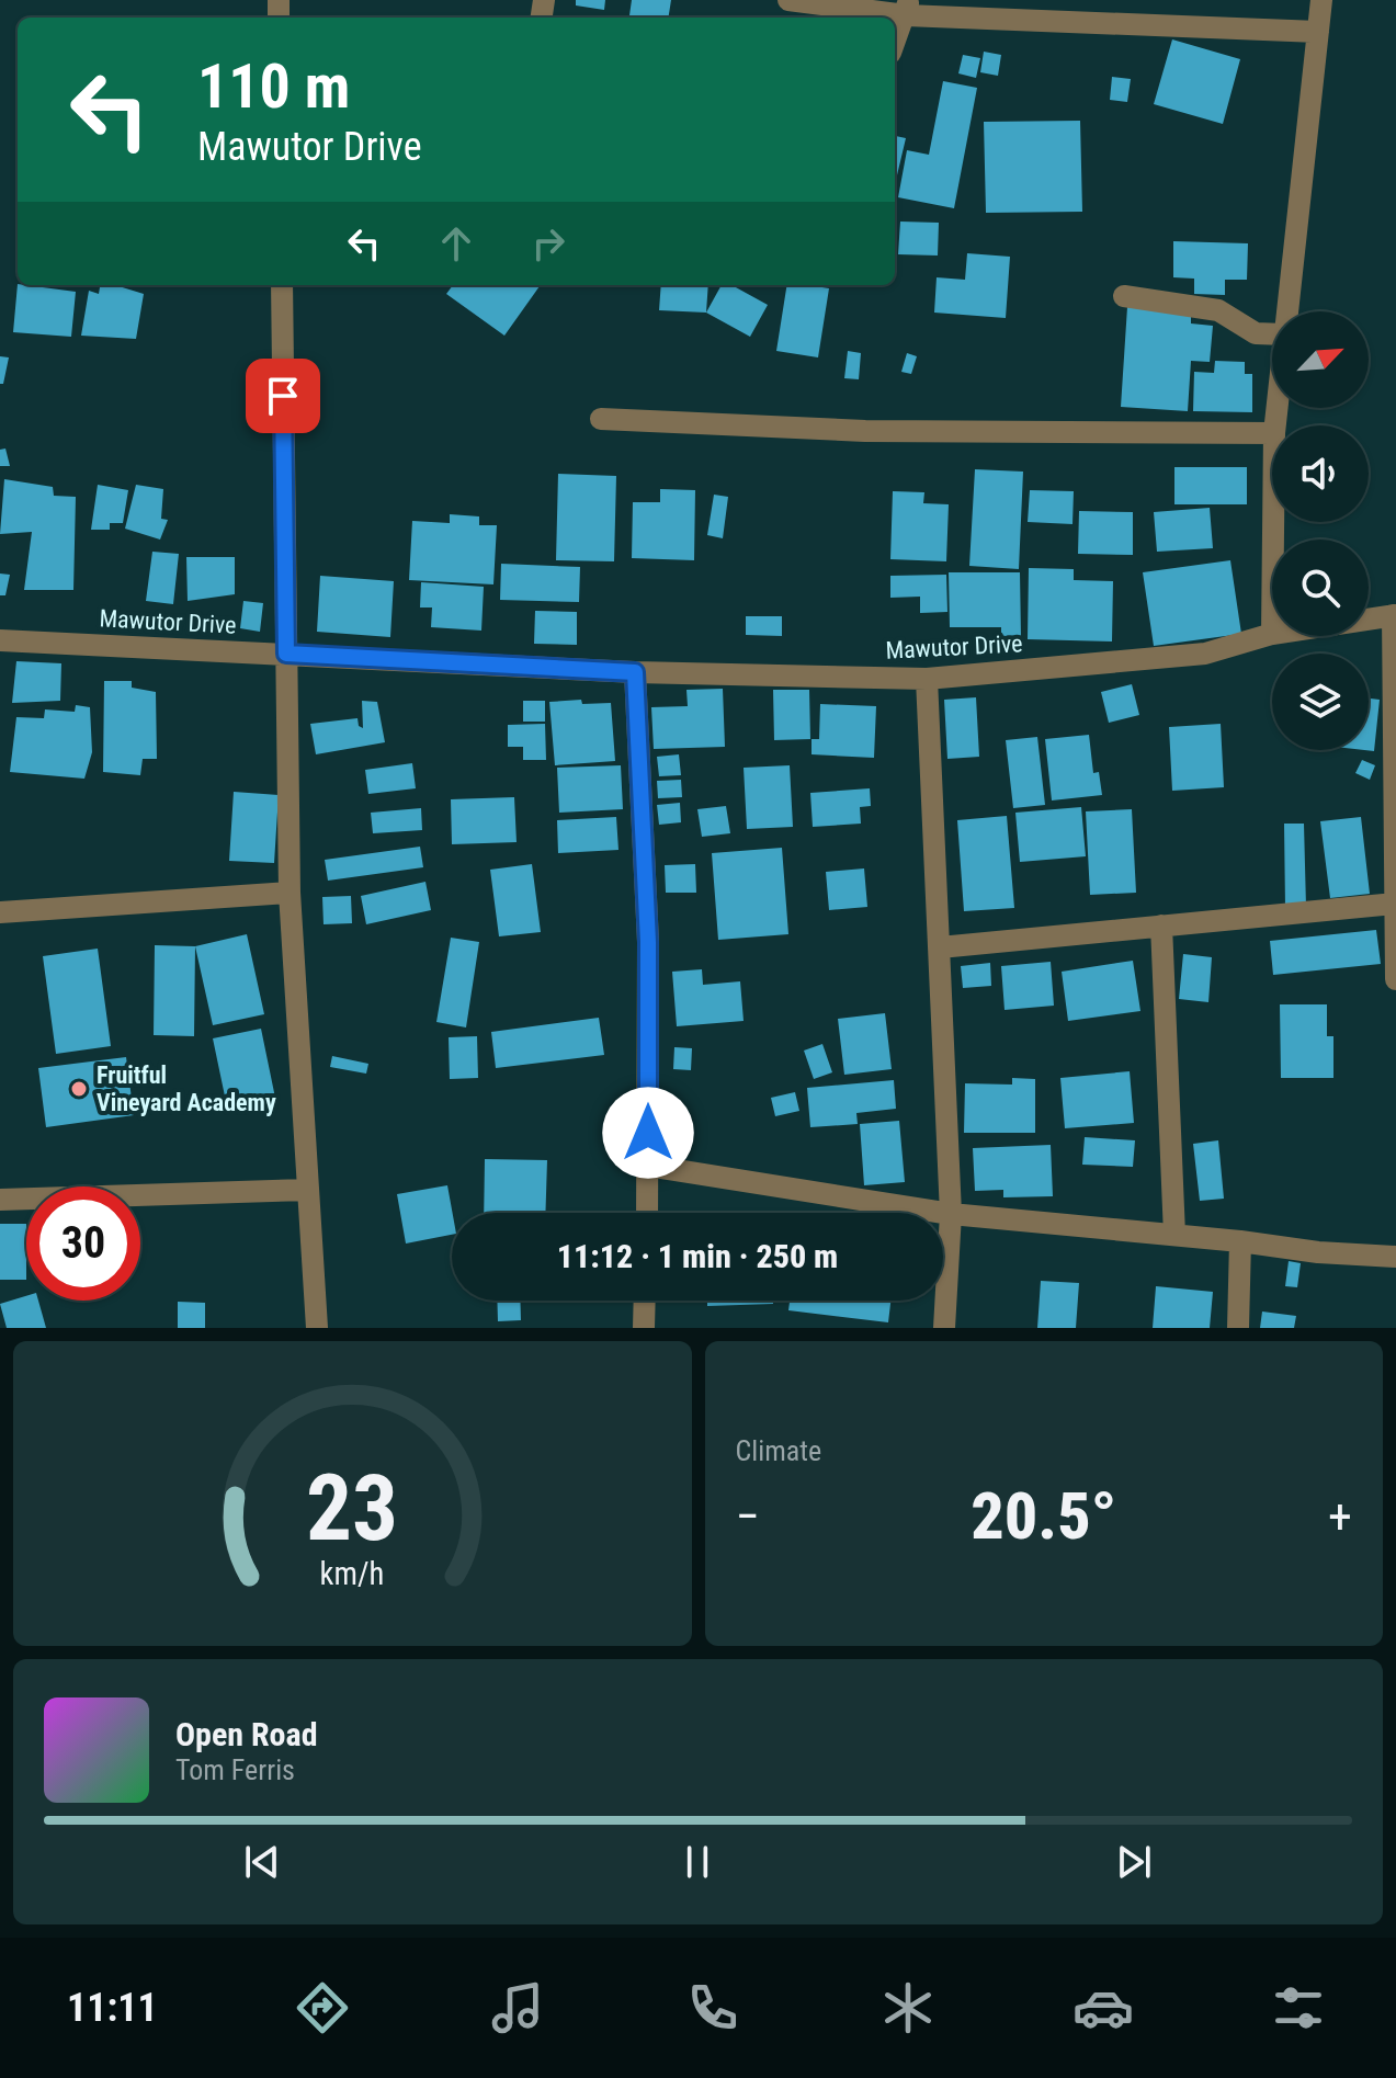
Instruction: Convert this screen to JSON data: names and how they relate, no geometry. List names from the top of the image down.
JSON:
{
  "streets": {
    "street": ["Mawutor Drive"]
  },
  "places": ["Fruitful Vineyard Academy"],
  "north": "top right",
  "page": {
    "turn": ["110 m", "Mawutor Drive"],
    "limit": "30",
    "trip": "11:12 · 1 min · 250 m",
    "tile": "Climate",
    "heat": ["−", "20.5°", "+"],
    "song": ["Open Road", "Tom Ferris"],
    "tabs": "11:11",
    "gauge": ["23", "km/h"]
  }
}
